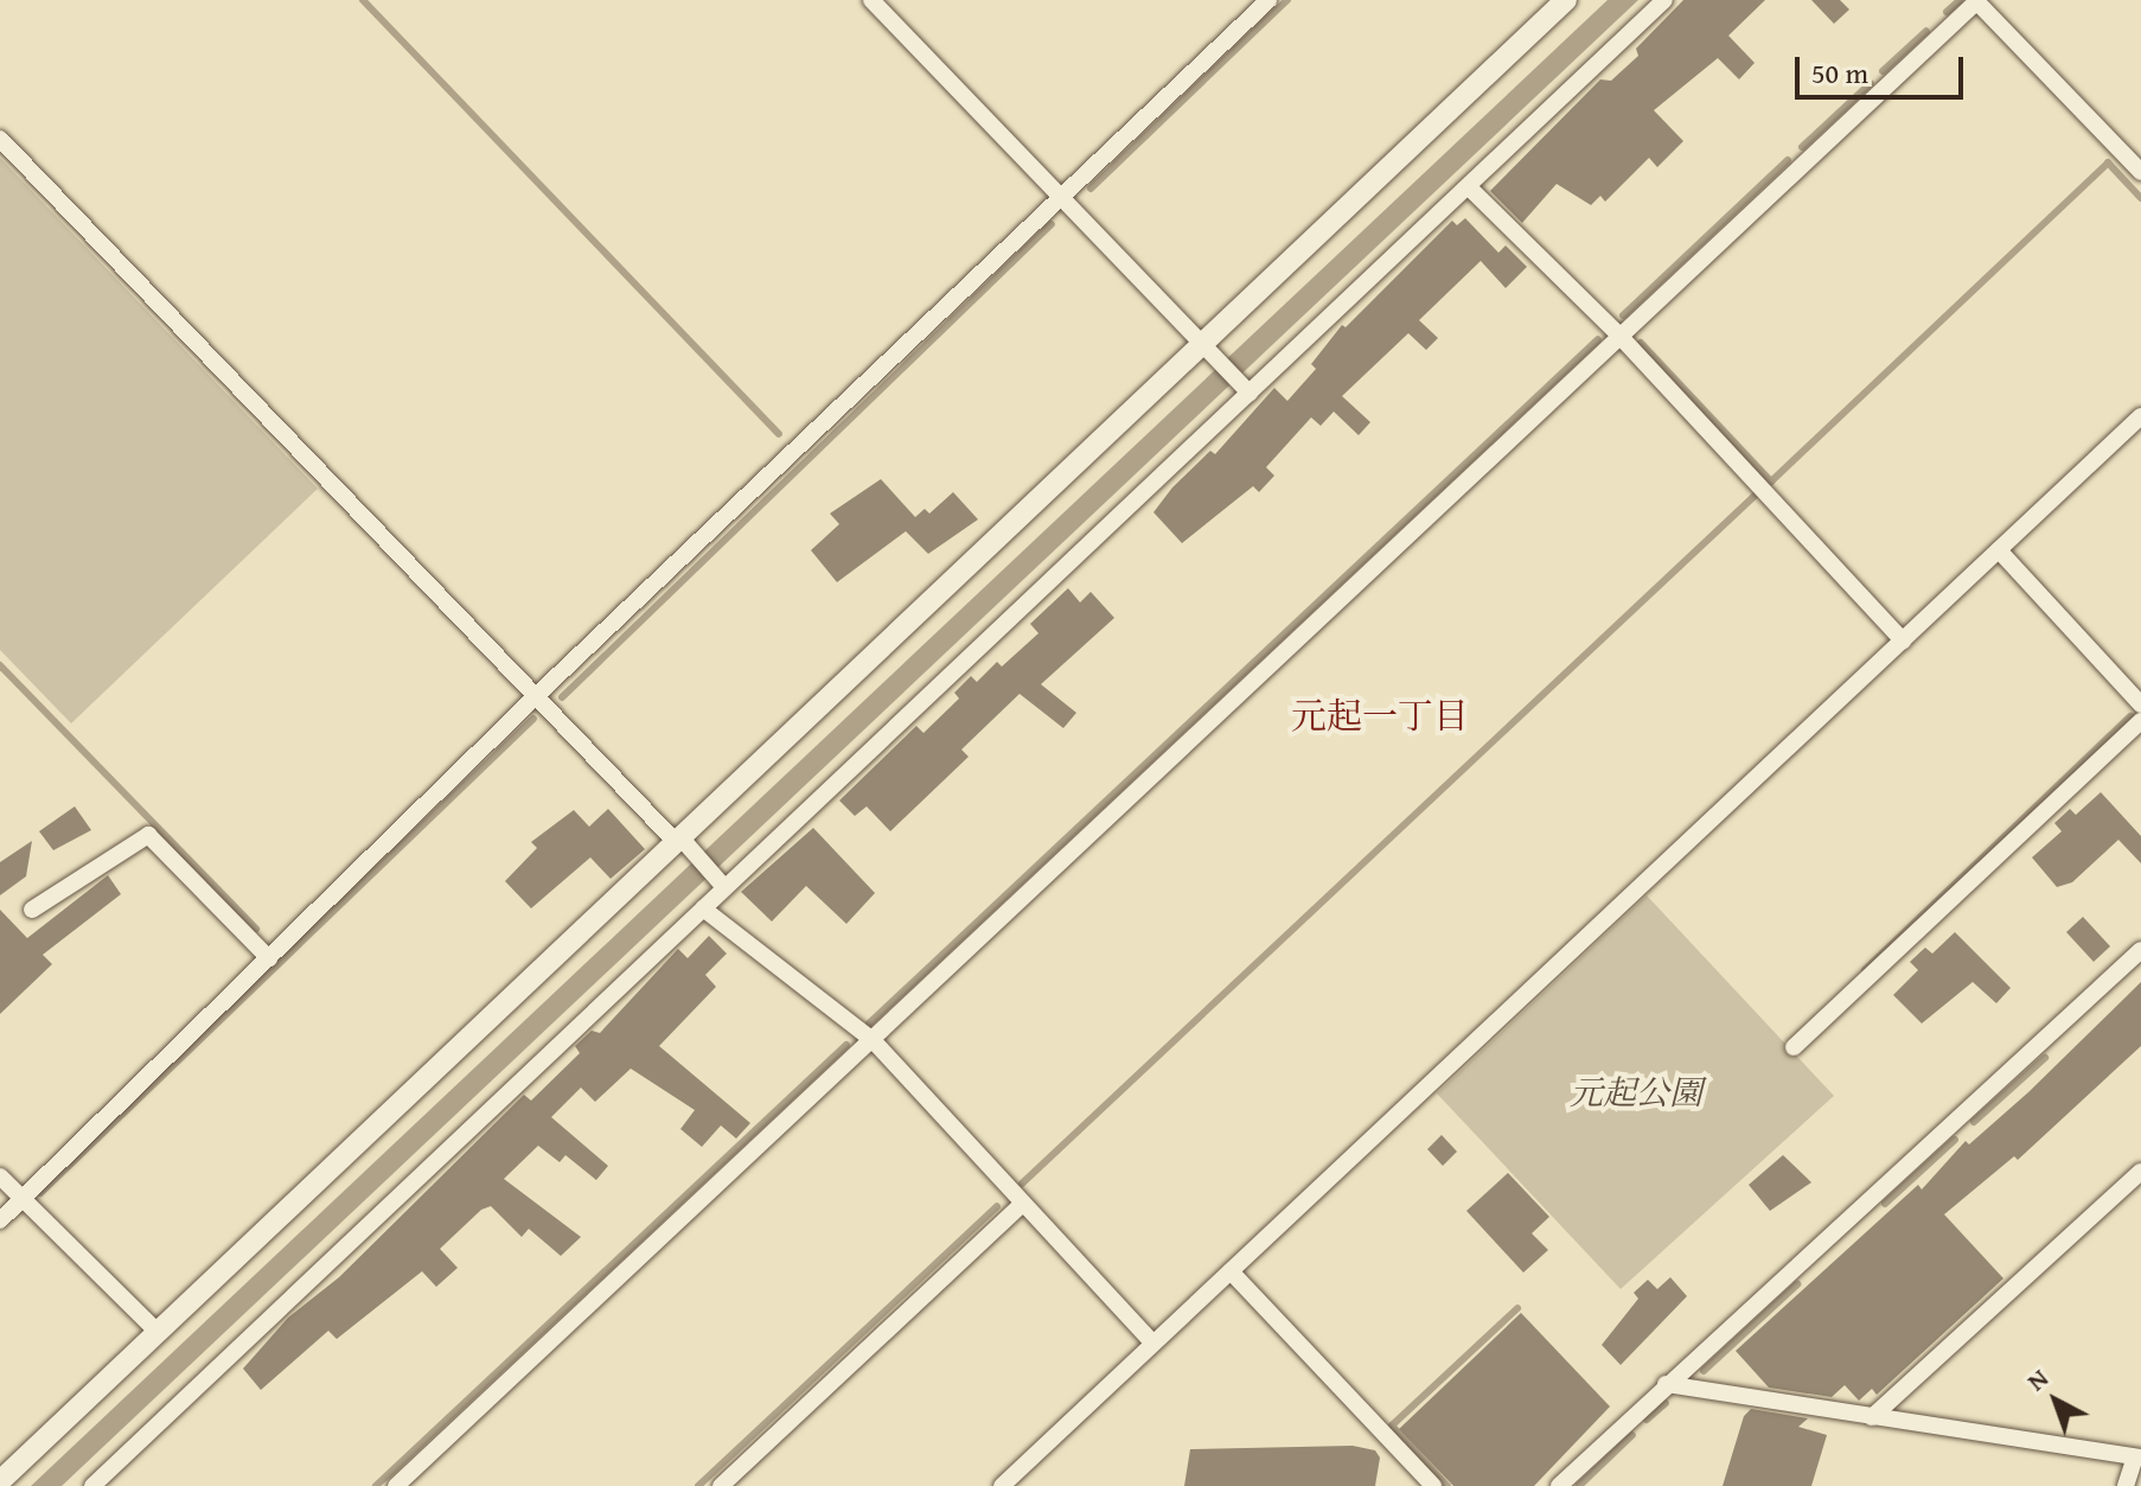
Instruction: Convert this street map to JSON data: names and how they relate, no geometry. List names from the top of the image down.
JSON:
{
  "districts": ["元起一丁目"],
  "parks": ["元起公園"],
  "scale_bar": "50 m",
  "north": "top left"
}
